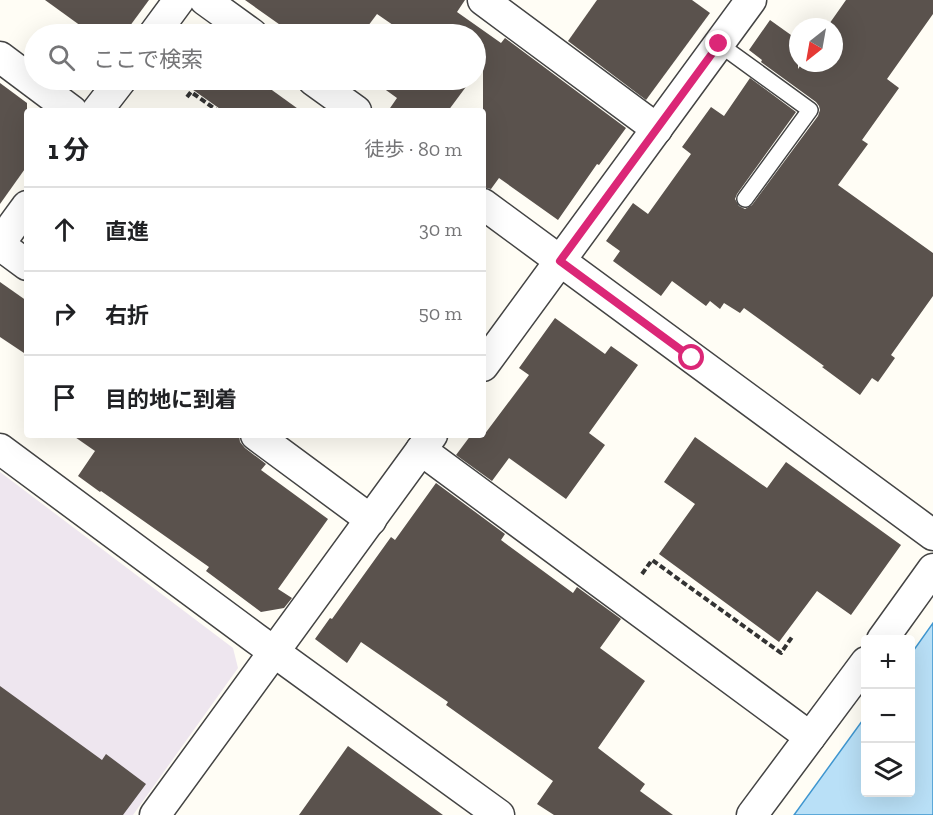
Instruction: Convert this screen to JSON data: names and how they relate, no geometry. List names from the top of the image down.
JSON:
{
  "north": "bottom left",
  "page": {
    "search": "ここで検索",
    "heading": ["1 分", "徒歩 · 80 m"],
    "list": [
      ["直進", "30 m"],
      ["右折", "50 m"],
      "目的地に到着"
    ],
    "map_buttons": ["+", "−"]
  }
}
